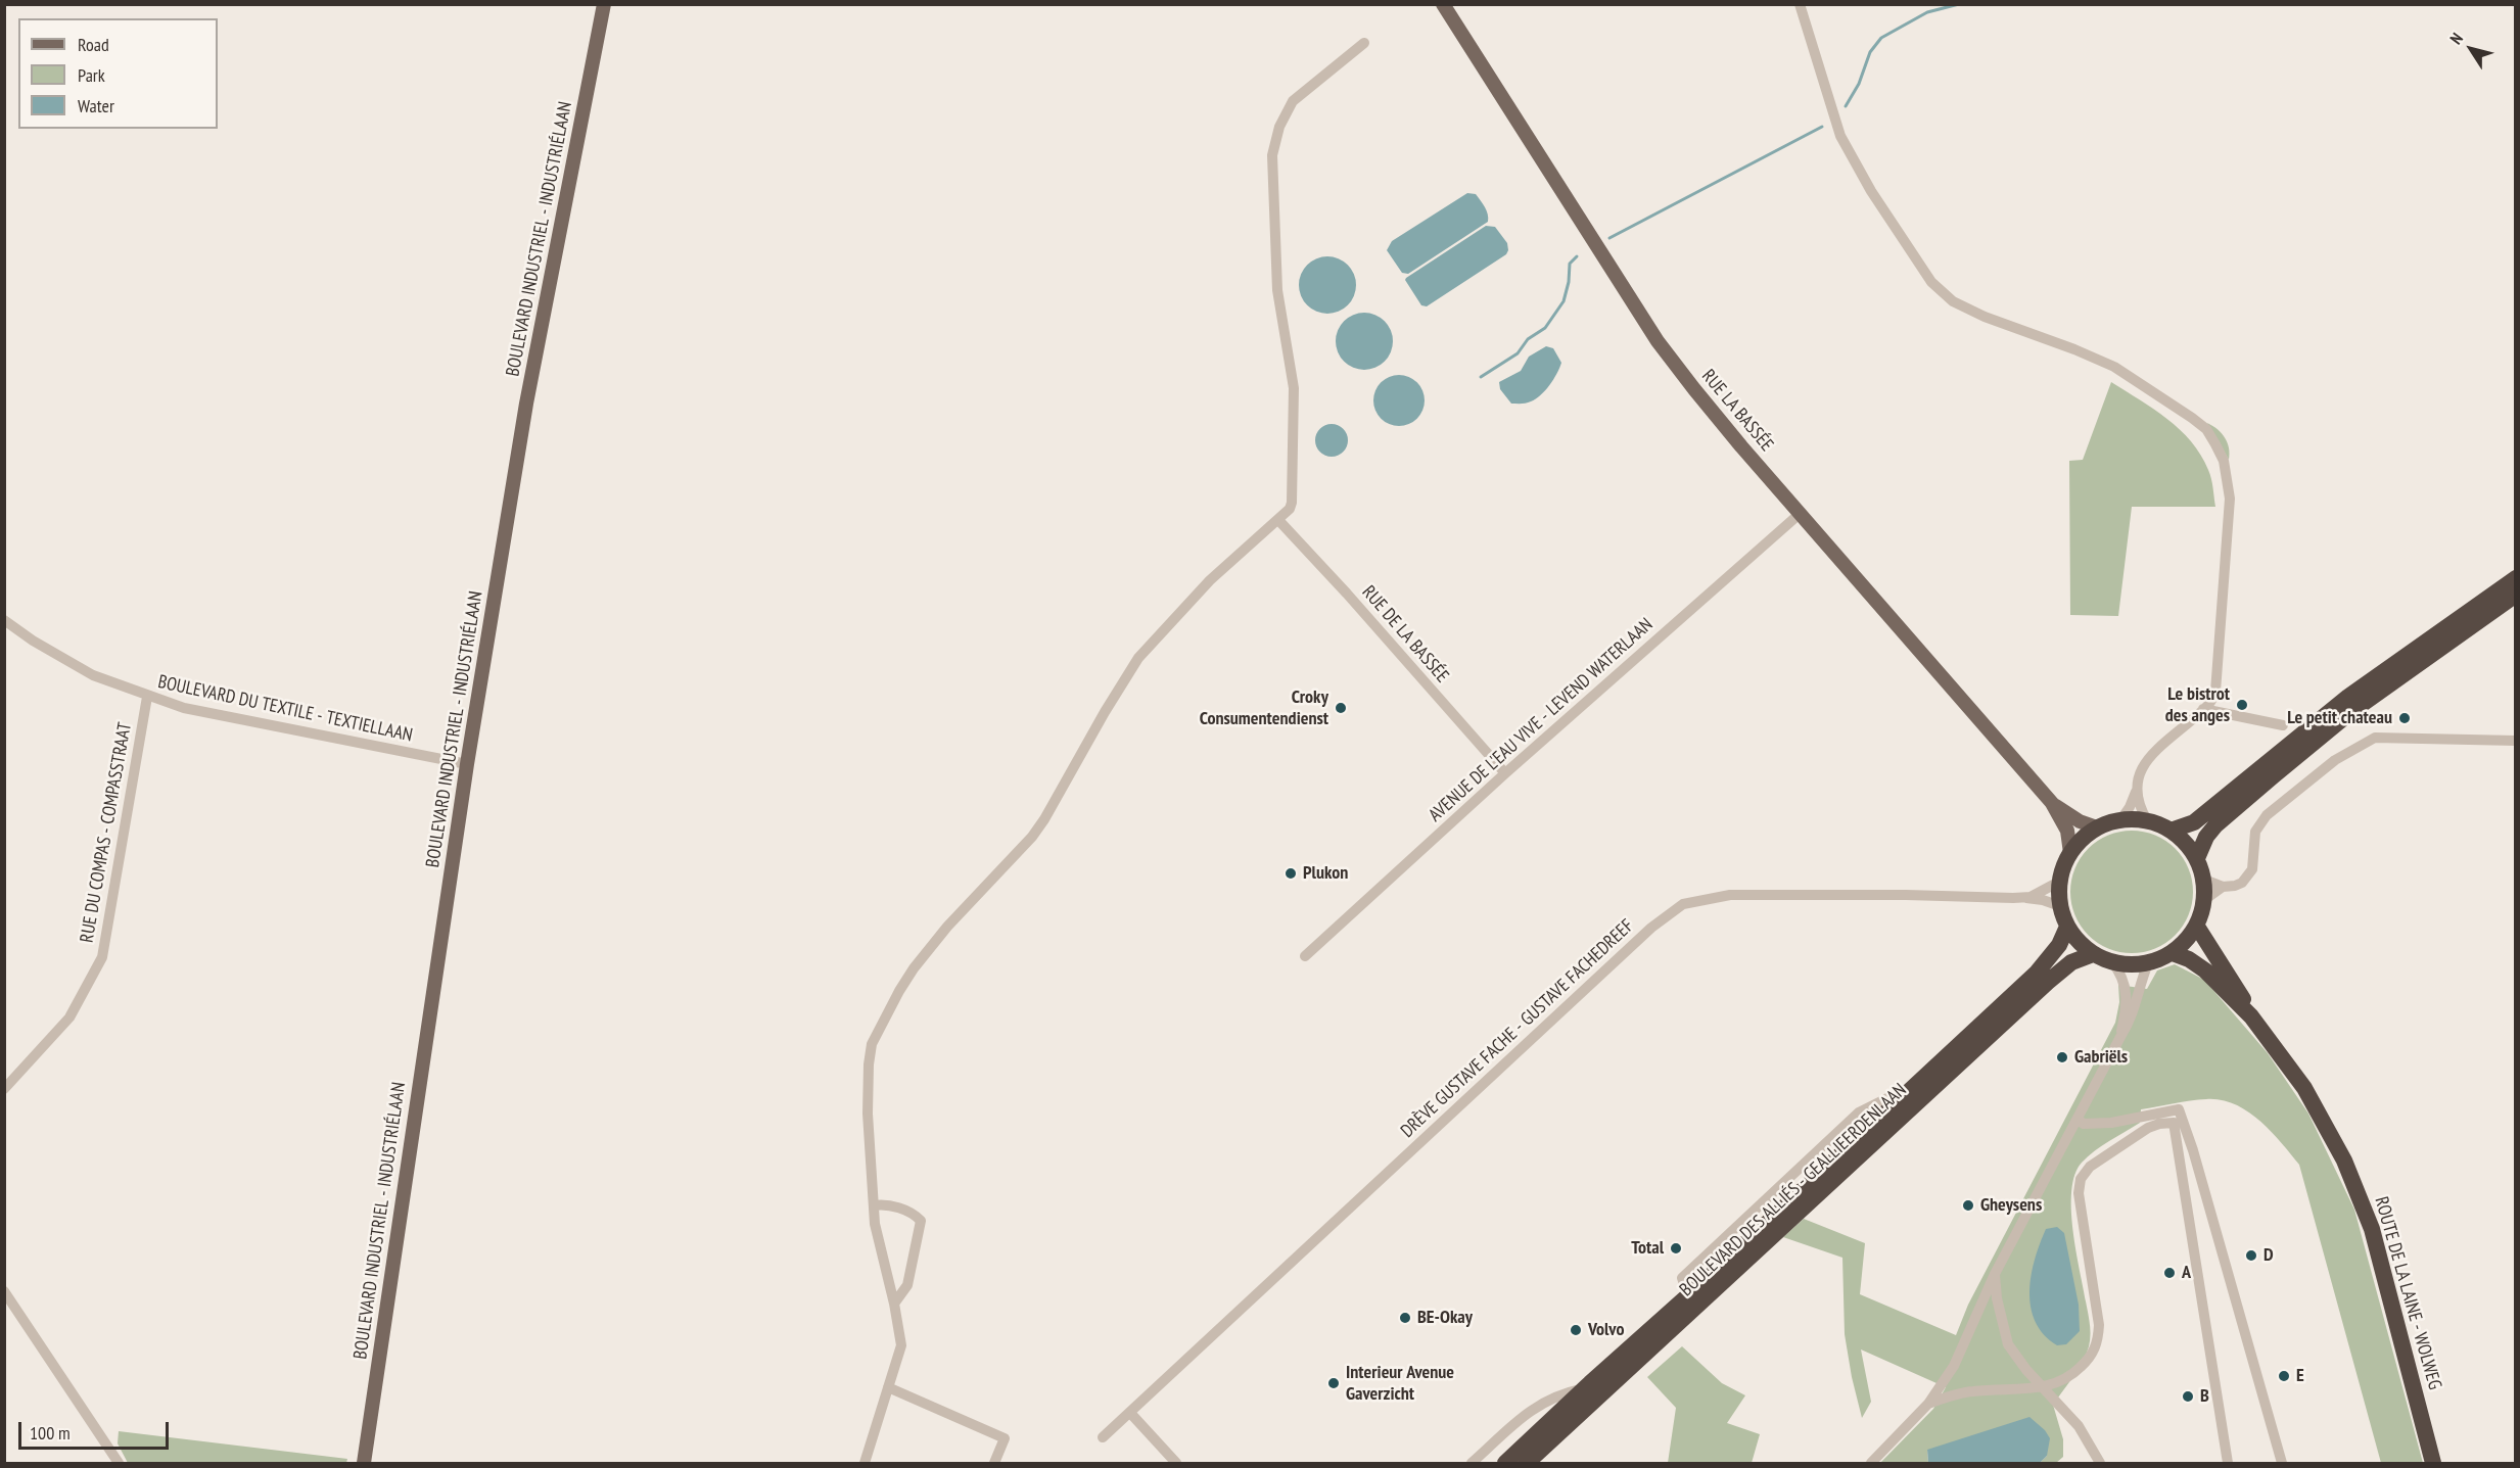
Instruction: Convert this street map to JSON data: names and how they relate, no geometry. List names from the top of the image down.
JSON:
{
  "streets": {
    "highway": ["BOULEVARD DES ALLIÉS - GEALLIEERDENLAAN", "ROUTE DE LA LAINE - WOLWEG"],
    "main road": ["BOULEVARD INDUSTRIEL - INDUSTRIÉLAAN", "RUE LA BASSÉE"],
    "street": [
      "RUE DE LA BASSÉE",
      "BOULEVARD DU TEXTILE - TEXTIELLAAN",
      "AVENUE DE L'EAU VIVE - LEVEND WATERLAAN",
      "RUE DU COMPAS - COMPASSTRAAT",
      "DRÈVE GUSTAVE FACHE - GUSTAVE FACHEDREEF"
    ]
  },
  "crossings": [
    ["BOULEVARD INDUSTRIEL - INDUSTRIÉLAAN", "BOULEVARD DU TEXTILE - TEXTIELLAAN"],
    ["RUE LA BASSÉE", "AVENUE DE L'EAU VIVE - LEVEND WATERLAAN"],
    ["RUE LA BASSÉE", "DRÈVE GUSTAVE FACHE - GUSTAVE FACHEDREEF"],
    ["RUE LA BASSÉE", "BOULEVARD DES ALLIÉS - GEALLIEERDENLAAN"],
    ["RUE LA BASSÉE", "ROUTE DE LA LAINE - WOLWEG"],
    ["RUE DE LA BASSÉE", "AVENUE DE L'EAU VIVE - LEVEND WATERLAAN"],
    ["BOULEVARD DU TEXTILE - TEXTIELLAAN", "RUE DU COMPAS - COMPASSTRAAT"],
    ["DRÈVE GUSTAVE FACHE - GUSTAVE FACHEDREEF", "BOULEVARD DES ALLIÉS - GEALLIEERDENLAAN"],
    ["DRÈVE GUSTAVE FACHE - GUSTAVE FACHEDREEF", "ROUTE DE LA LAINE - WOLWEG"],
    ["BOULEVARD DES ALLIÉS - GEALLIEERDENLAAN", "ROUTE DE LA LAINE - WOLWEG"]
  ],
  "places": [
    "Le bistrot des anges",
    "Croky Consumentendienst",
    "Le petit chateau",
    "Plukon",
    "Gabriëls",
    "Gheysens",
    "Total",
    "D",
    "A",
    "BE-Okay",
    "Volvo",
    "E",
    "Interieur Avenue Gaverzicht",
    "B"
  ],
  "legend": ["Road", "Park", "Water"],
  "scale_bar": "100 m",
  "north": "top left"
}
